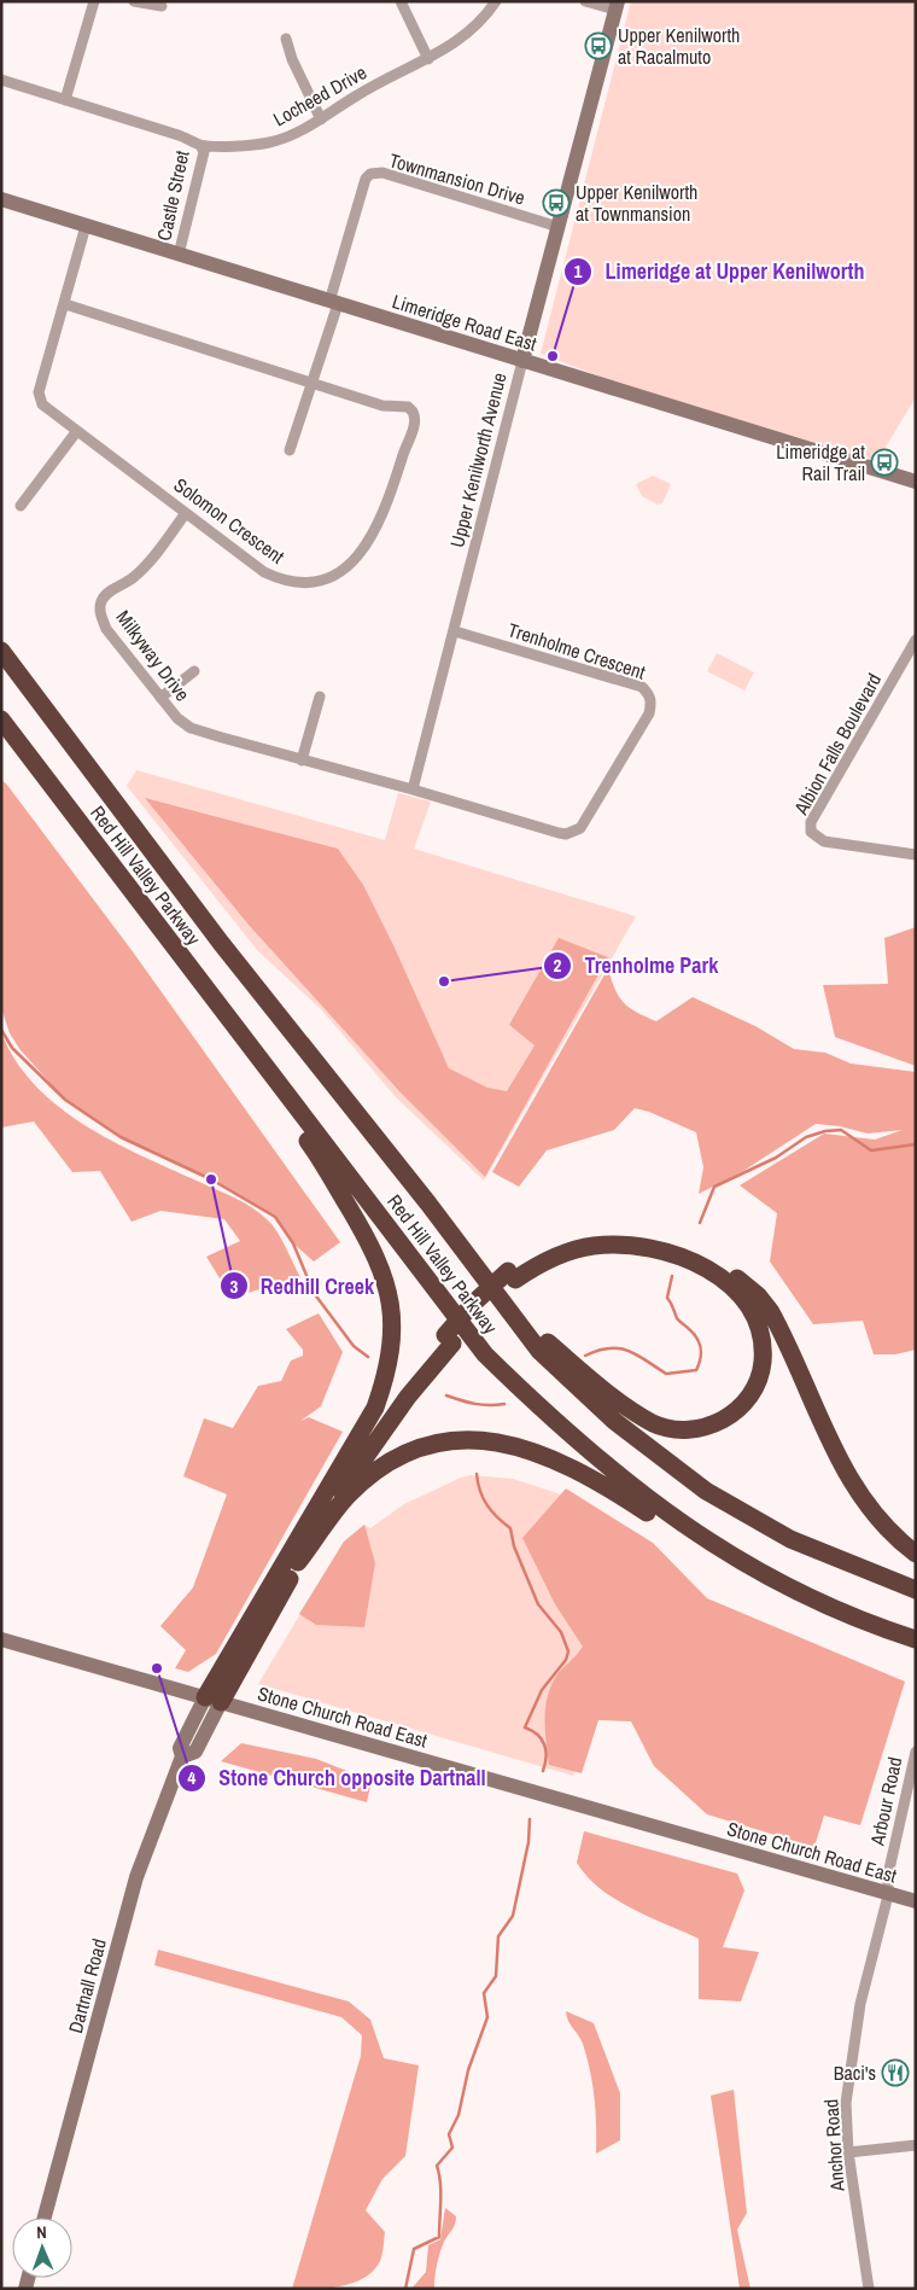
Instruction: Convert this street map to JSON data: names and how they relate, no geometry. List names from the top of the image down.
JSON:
{
  "streets": {
    "highway": ["Red Hill Valley Parkway"],
    "street": [
      "Locheed Drive",
      "Townmansion Drive",
      "Castle Street",
      "Limeridge Road East",
      "Upper Kenilworth Avenue",
      "Solomon Crescent",
      "Trenholme Crescent",
      "Milkyway Drive",
      "Albion Falls Boulevard",
      "Stone Church Road East",
      "Arbour Road",
      "Dartnall Road",
      "Anchor Road"
    ]
  },
  "crossings": [
    ["Locheed Drive", "Castle Street"],
    ["Townmansion Drive", "Limeridge Road East"],
    ["Townmansion Drive", "Upper Kenilworth Avenue"],
    ["Castle Street", "Limeridge Road East"],
    ["Limeridge Road East", "Upper Kenilworth Avenue"],
    ["Limeridge Road East", "Solomon Crescent"],
    ["Upper Kenilworth Avenue", "Trenholme Crescent"],
    ["Upper Kenilworth Avenue", "Milkyway Drive"],
    ["Solomon Crescent", "Milkyway Drive"],
    ["Trenholme Crescent", "Milkyway Drive"],
    ["Stone Church Road East", "Arbour Road"],
    ["Stone Church Road East", "Dartnall Road"],
    ["Stone Church Road East", "Anchor Road"],
    ["Arbour Road", "Anchor Road"]
  ],
  "places": {
    "bus stop": ["Upper Kenilworth at Racalmuto", "Upper Kenilworth at Townmansion", "Limeridge at Rail Trail"],
    "other": [
      "Limeridge at Upper Kenilworth",
      "Trenholme Park",
      "Redhill Creek",
      "Stone Church opposite Dartnall"
    ],
    "restaurant": ["Baci's"]
  },
  "north": "top"
}
